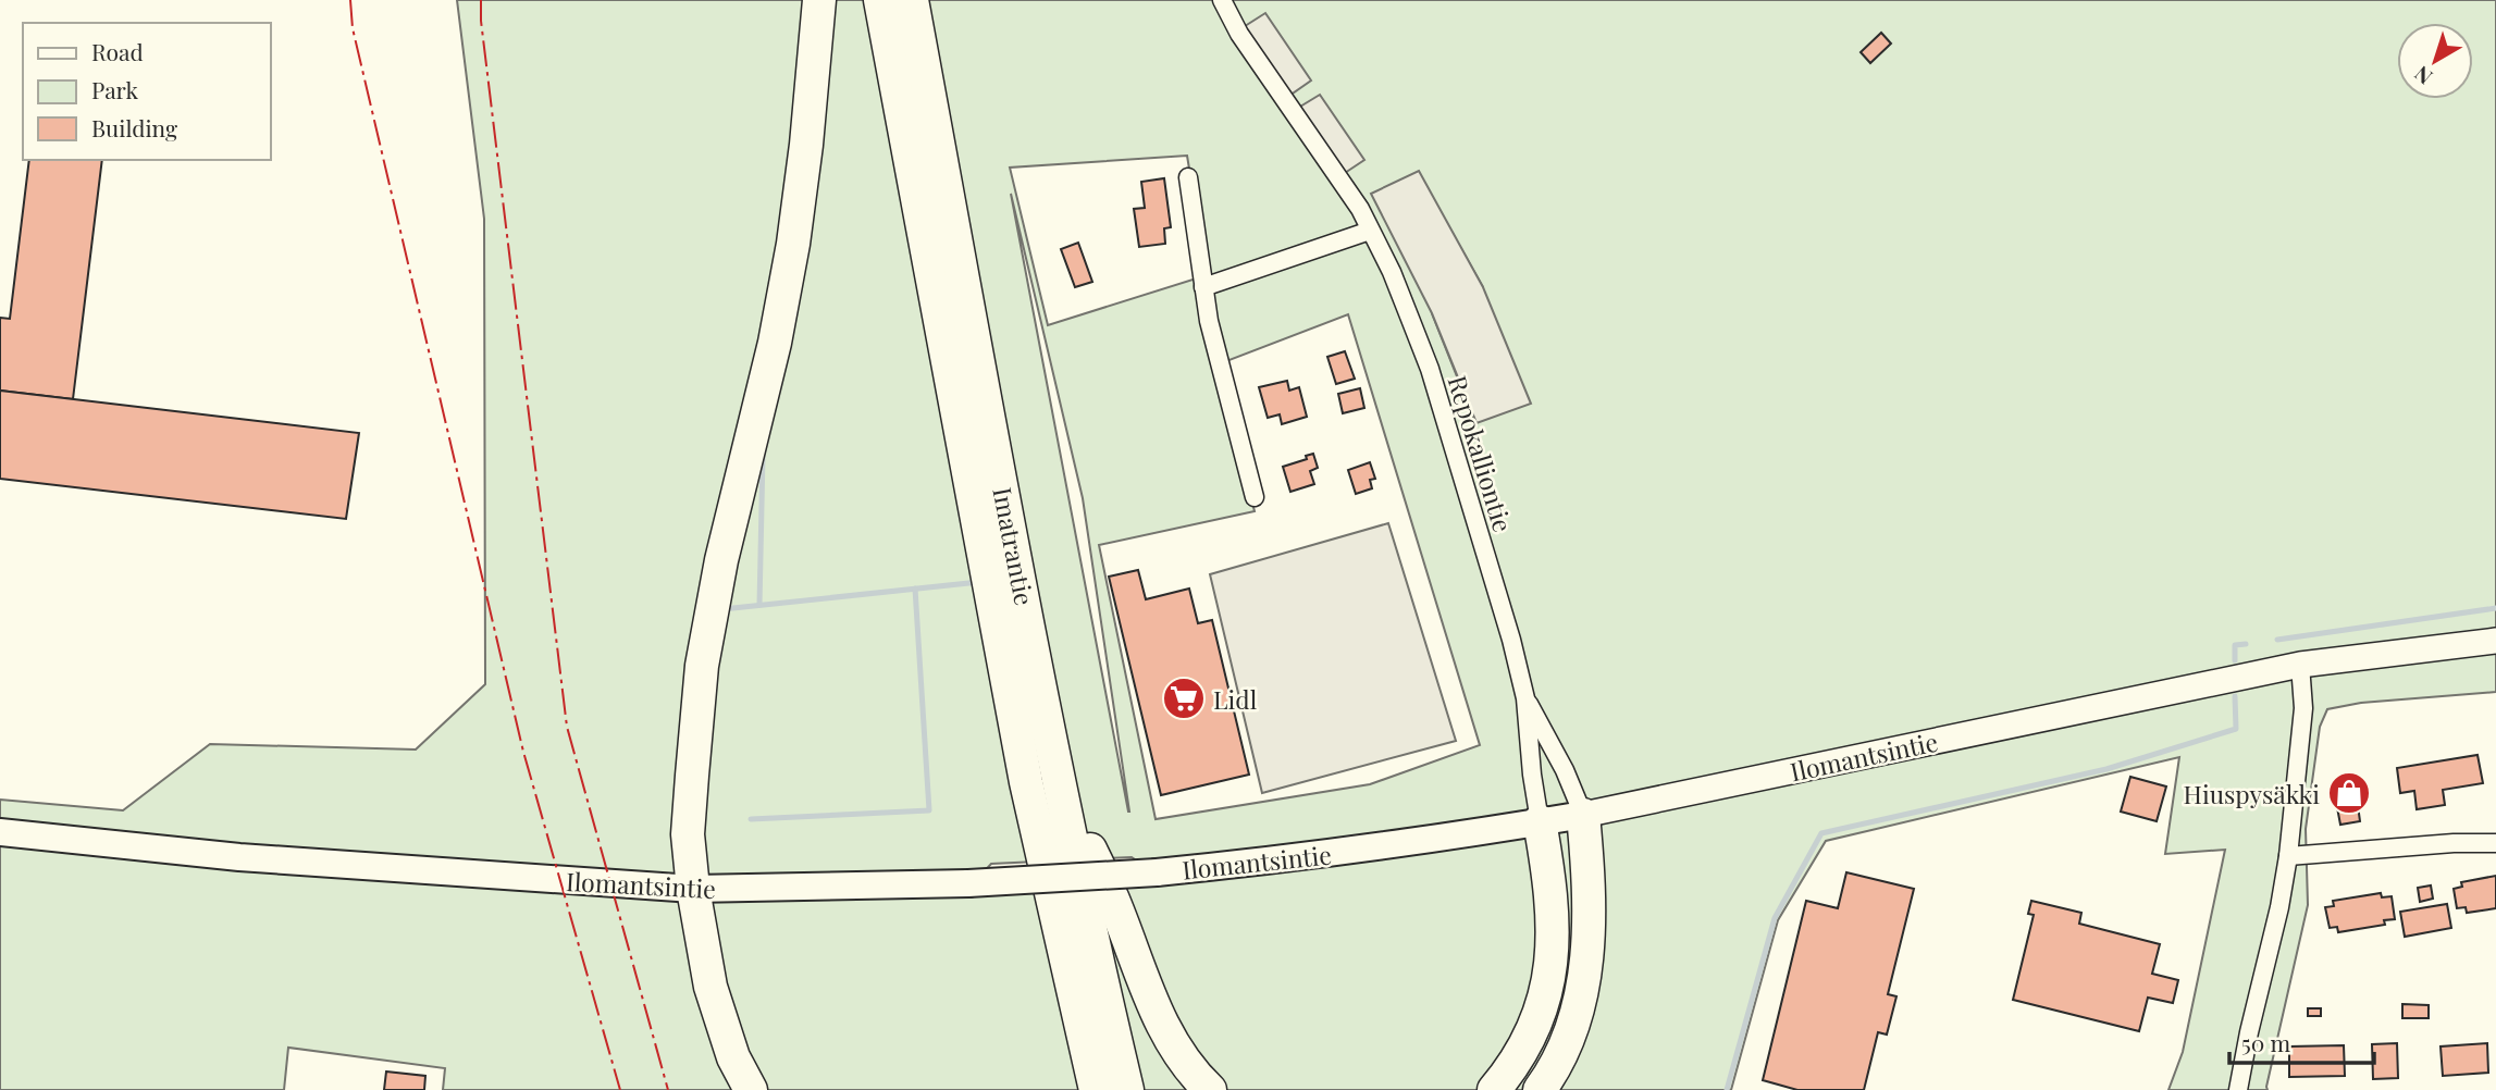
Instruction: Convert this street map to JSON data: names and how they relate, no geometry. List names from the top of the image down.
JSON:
{
  "streets": {
    "highway": ["Imatrantie"],
    "main road": ["Ilomantsintie"],
    "street": ["Repokalliontie"]
  },
  "crossings": [
    ["Repokalliontie", "Ilomantsintie"]
  ],
  "places": {
    "supermarket": ["Lidl"],
    "shop": ["Hiuspysäkki"]
  },
  "legend": ["Road", "Park", "Building"],
  "scale_bar": "50 m",
  "north": "bottom left"
}
